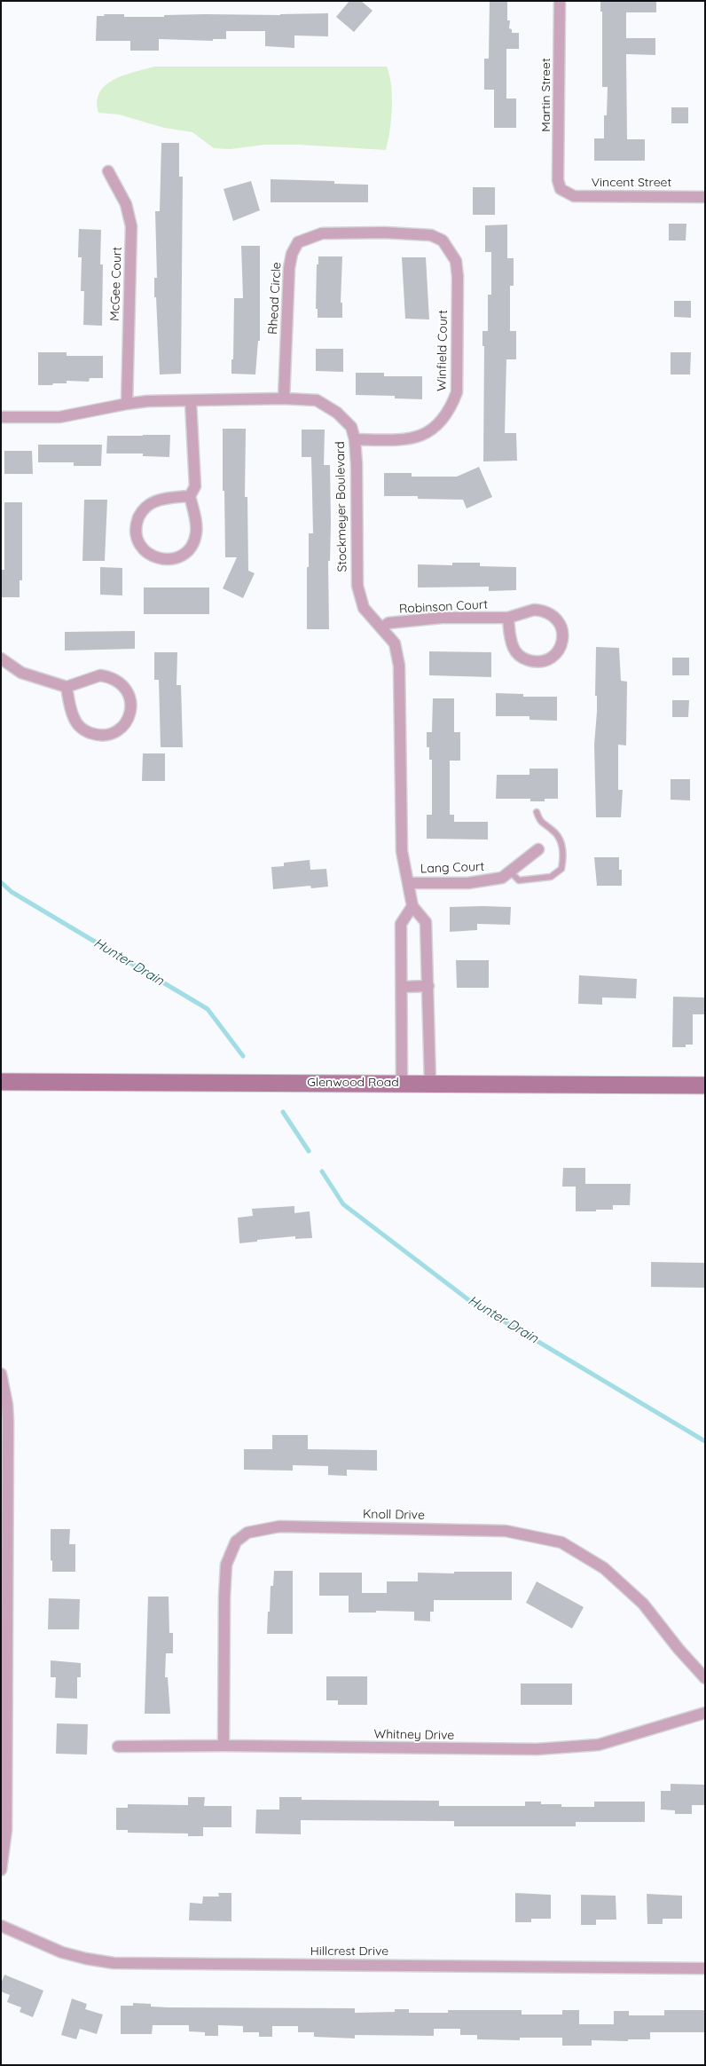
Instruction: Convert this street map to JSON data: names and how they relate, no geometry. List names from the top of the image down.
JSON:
{
  "streets": {
    "street": [
      "Martin Street",
      "Vincent Street",
      "McGee Court",
      "Rhead Circle",
      "Winfield Court",
      "Stockmeyer Boulevard",
      "Robinson Court",
      "Lang Court",
      "Glenwood Road",
      "Knoll Drive",
      "Whitney Drive",
      "Hillcrest Drive"
    ]
  },
  "crossings": [
    ["Martin Street", "Vincent Street"],
    ["McGee Court", "Stockmeyer Boulevard"],
    ["Rhead Circle", "Winfield Court"],
    ["Rhead Circle", "Stockmeyer Boulevard"],
    ["Winfield Court", "Stockmeyer Boulevard"],
    ["Stockmeyer Boulevard", "Robinson Court"],
    ["Stockmeyer Boulevard", "Lang Court"],
    ["Knoll Drive", "Whitney Drive"]
  ],
  "water": ["Hunter Drain"]
}
